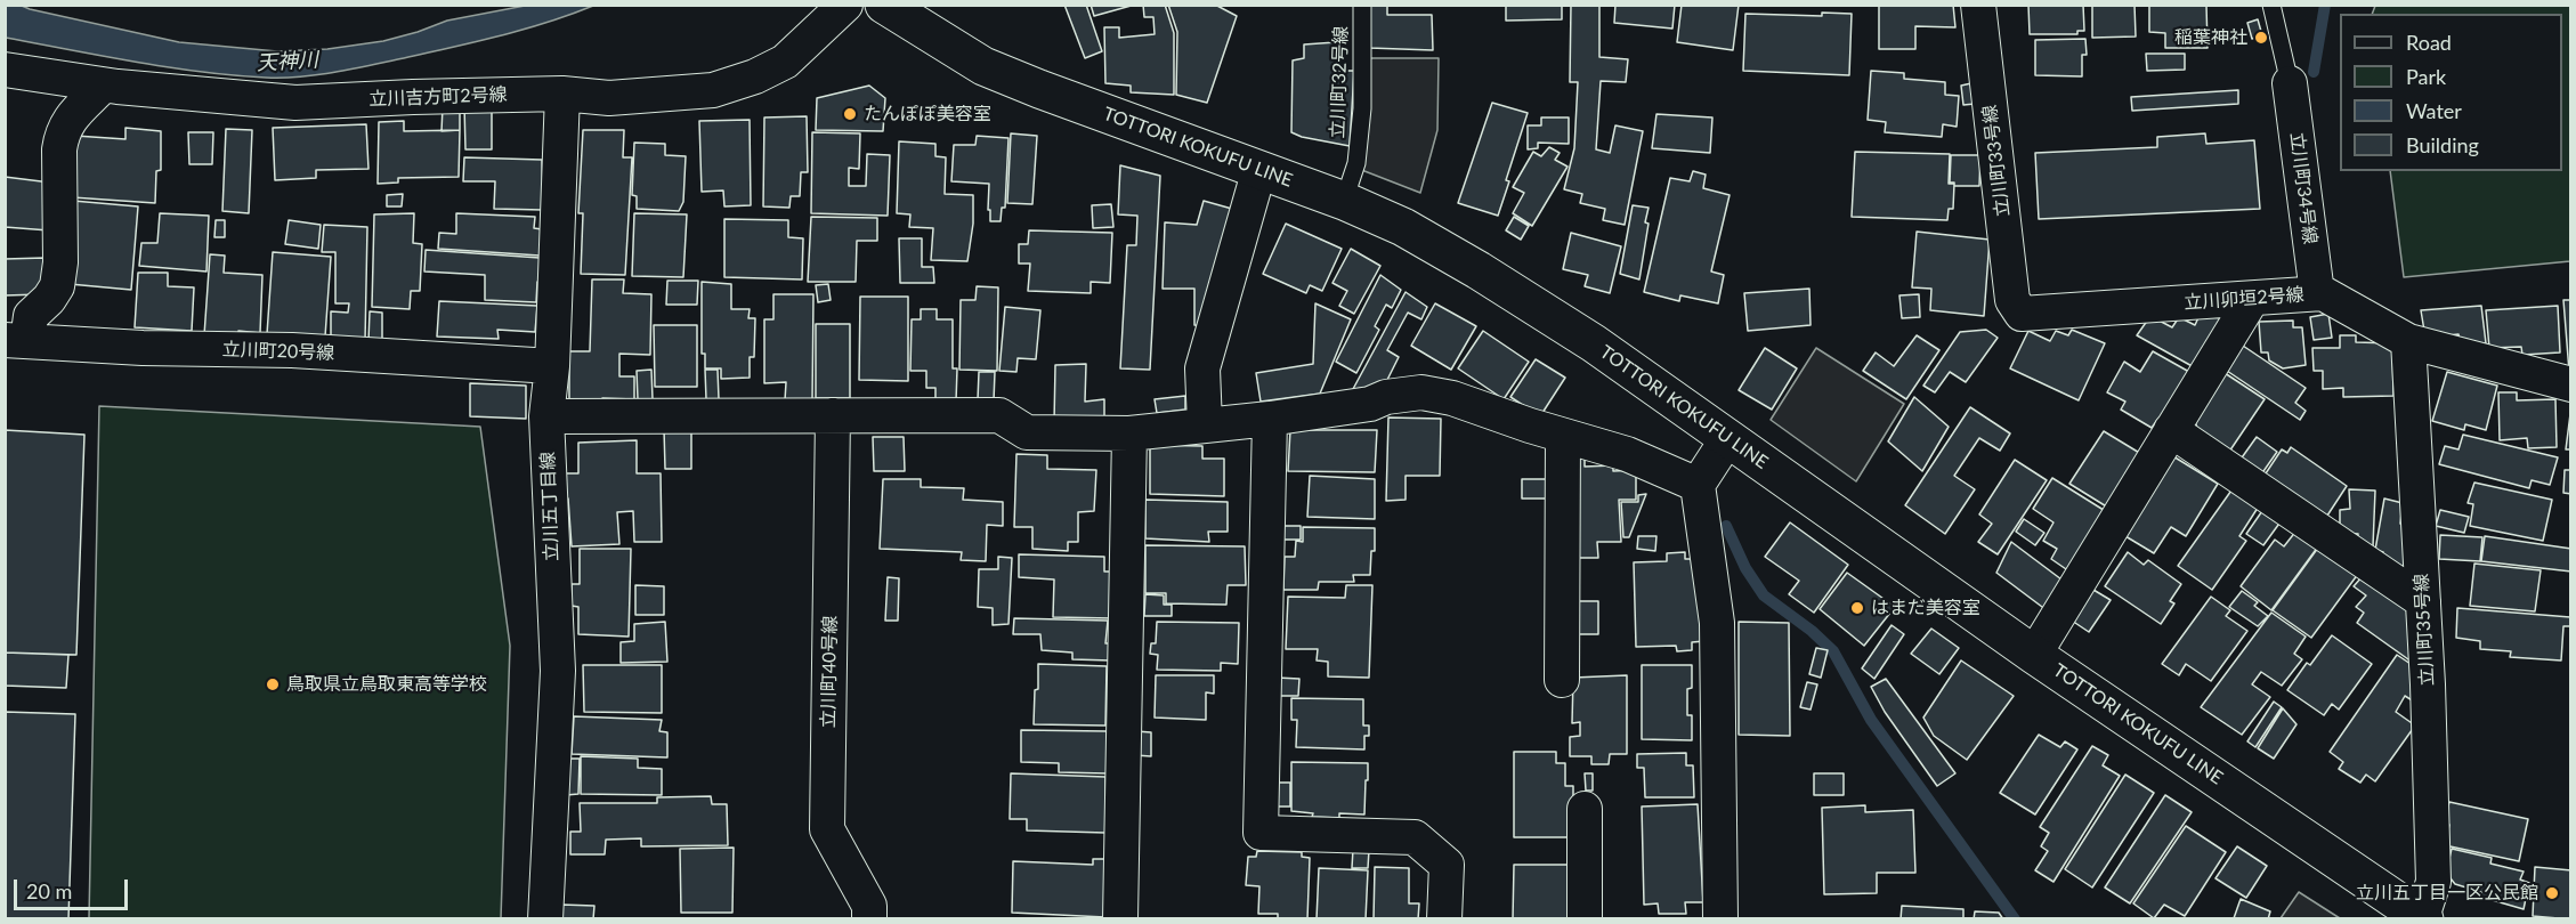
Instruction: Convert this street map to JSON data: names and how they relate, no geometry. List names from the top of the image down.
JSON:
{
  "streets": {
    "main road": ["TOTTORI KOKUFU LINE"],
    "street": [
      "立川吉方町2号線",
      "立川町33号線",
      "立川町34号線",
      "立川卯垣2号線",
      "立川町20号線",
      "立川五丁目線",
      "立川町35号線",
      "立川町40号線"
    ],
    "lane": ["立川町32号線"]
  },
  "crossings": [
    ["立川町32号線", "TOTTORI KOKUFU LINE"],
    ["立川吉方町2号線", "立川五丁目線"],
    ["TOTTORI KOKUFU LINE", "立川町35号線"],
    ["立川町33号線", "立川卯垣2号線"],
    ["立川町34号線", "立川卯垣2号線"],
    ["立川卯垣2号線", "立川町35号線"],
    ["立川町20号線", "立川五丁目線"]
  ],
  "water": ["天神川"],
  "places": [
    "稲葉神社",
    "たんぽぽ美容室",
    "はまだ美容室",
    "鳥取県立鳥取東高等学校",
    "立川五丁目一区公民館"
  ],
  "legend": [
    "Road",
    "Park",
    "Water",
    "Building"
  ],
  "scale_bar": "20 m"
}
